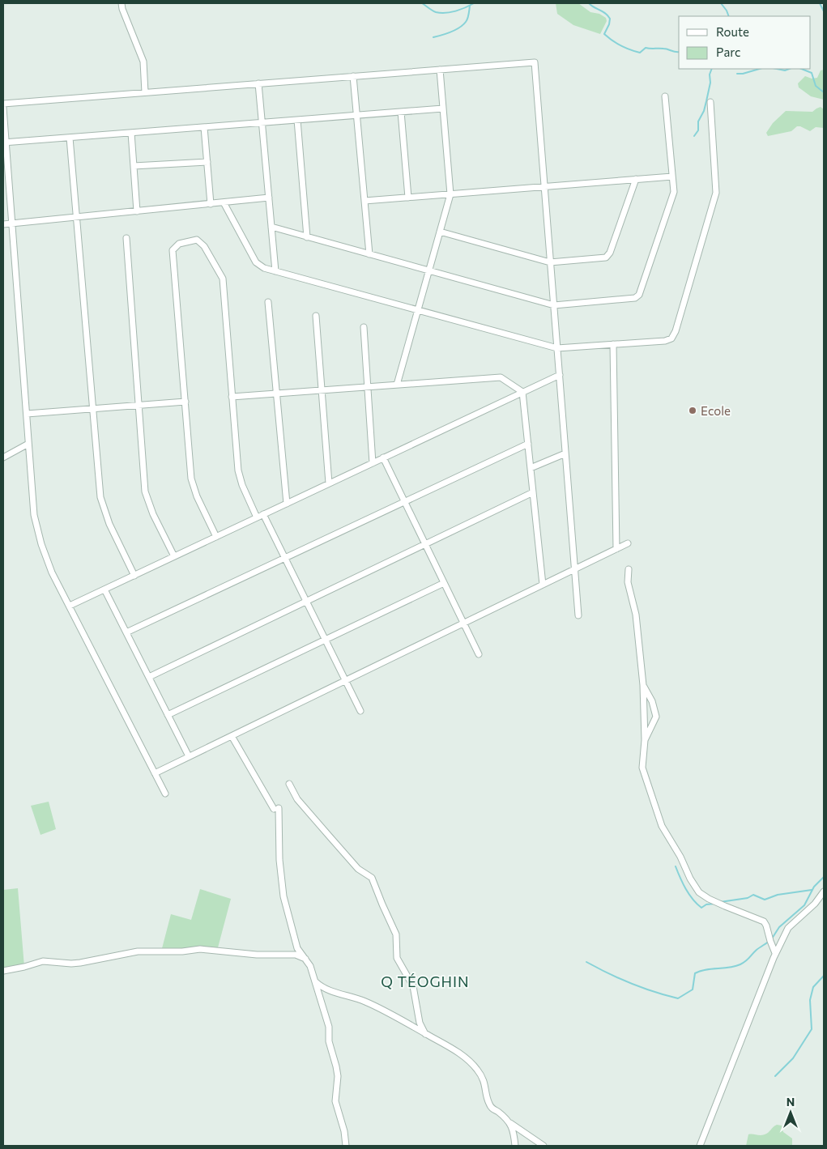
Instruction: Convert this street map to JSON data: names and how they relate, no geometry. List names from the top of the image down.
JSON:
{
  "districts": ["Q TÉOGHIN"],
  "places": ["Ecole"],
  "legend": ["Route", "Parc"],
  "north": "top"
}
